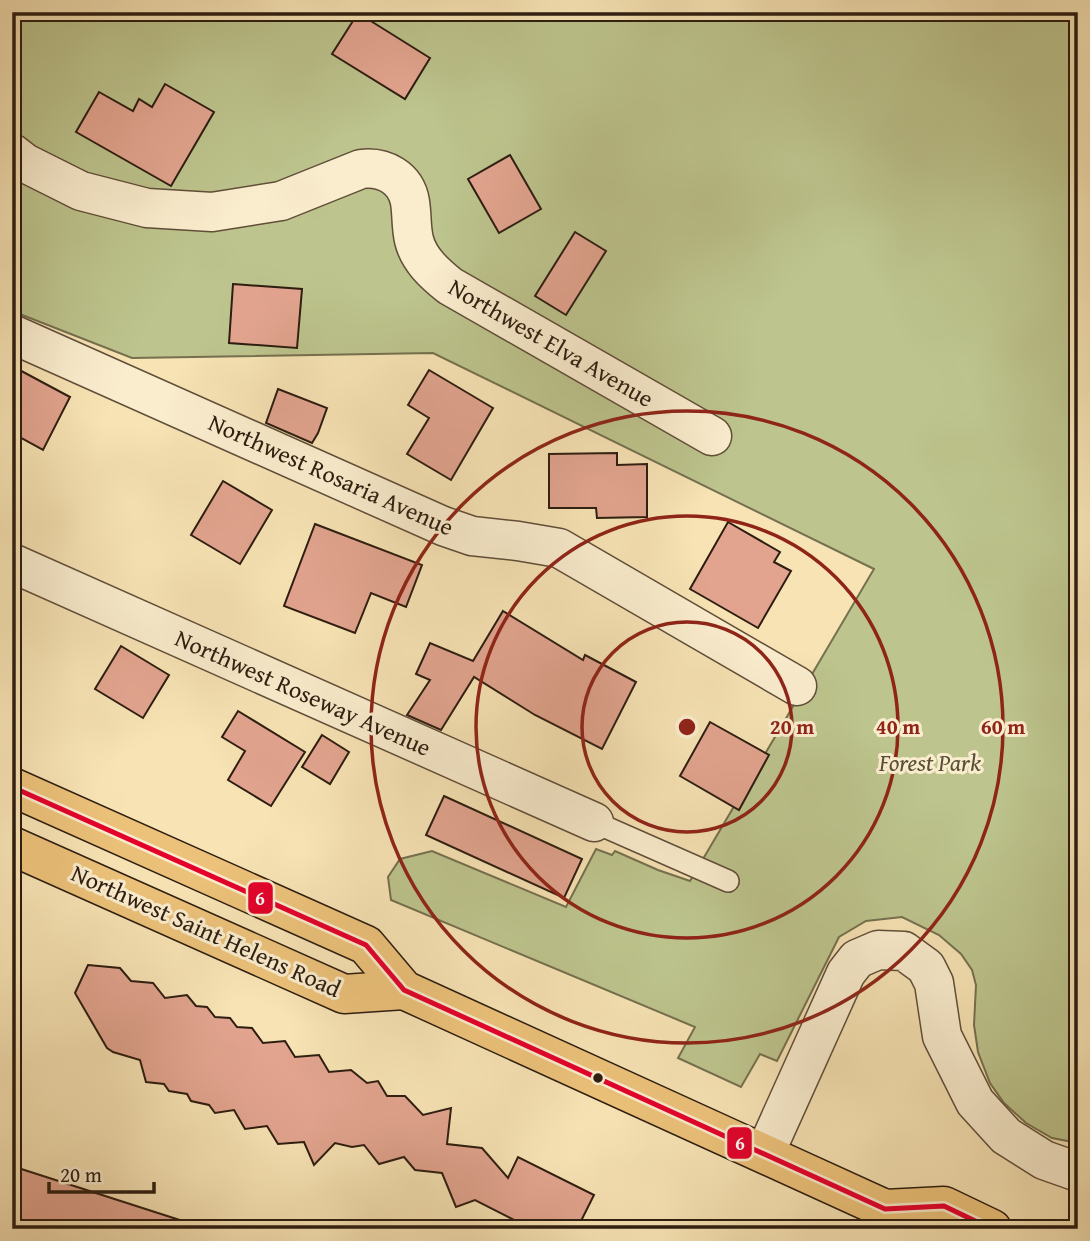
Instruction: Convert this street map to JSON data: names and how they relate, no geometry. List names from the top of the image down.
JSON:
{
  "streets": {
    "highway": ["Northwest Saint Helens Road"],
    "street": ["Northwest Elva Avenue", "Northwest Rosaria Avenue", "Northwest Roseway Avenue"]
  },
  "parks": ["Forest Park"],
  "lines": ["transit line 6"],
  "scale_bar": "20 m",
  "rings": ["20 m", "40 m", "60 m"]
}
